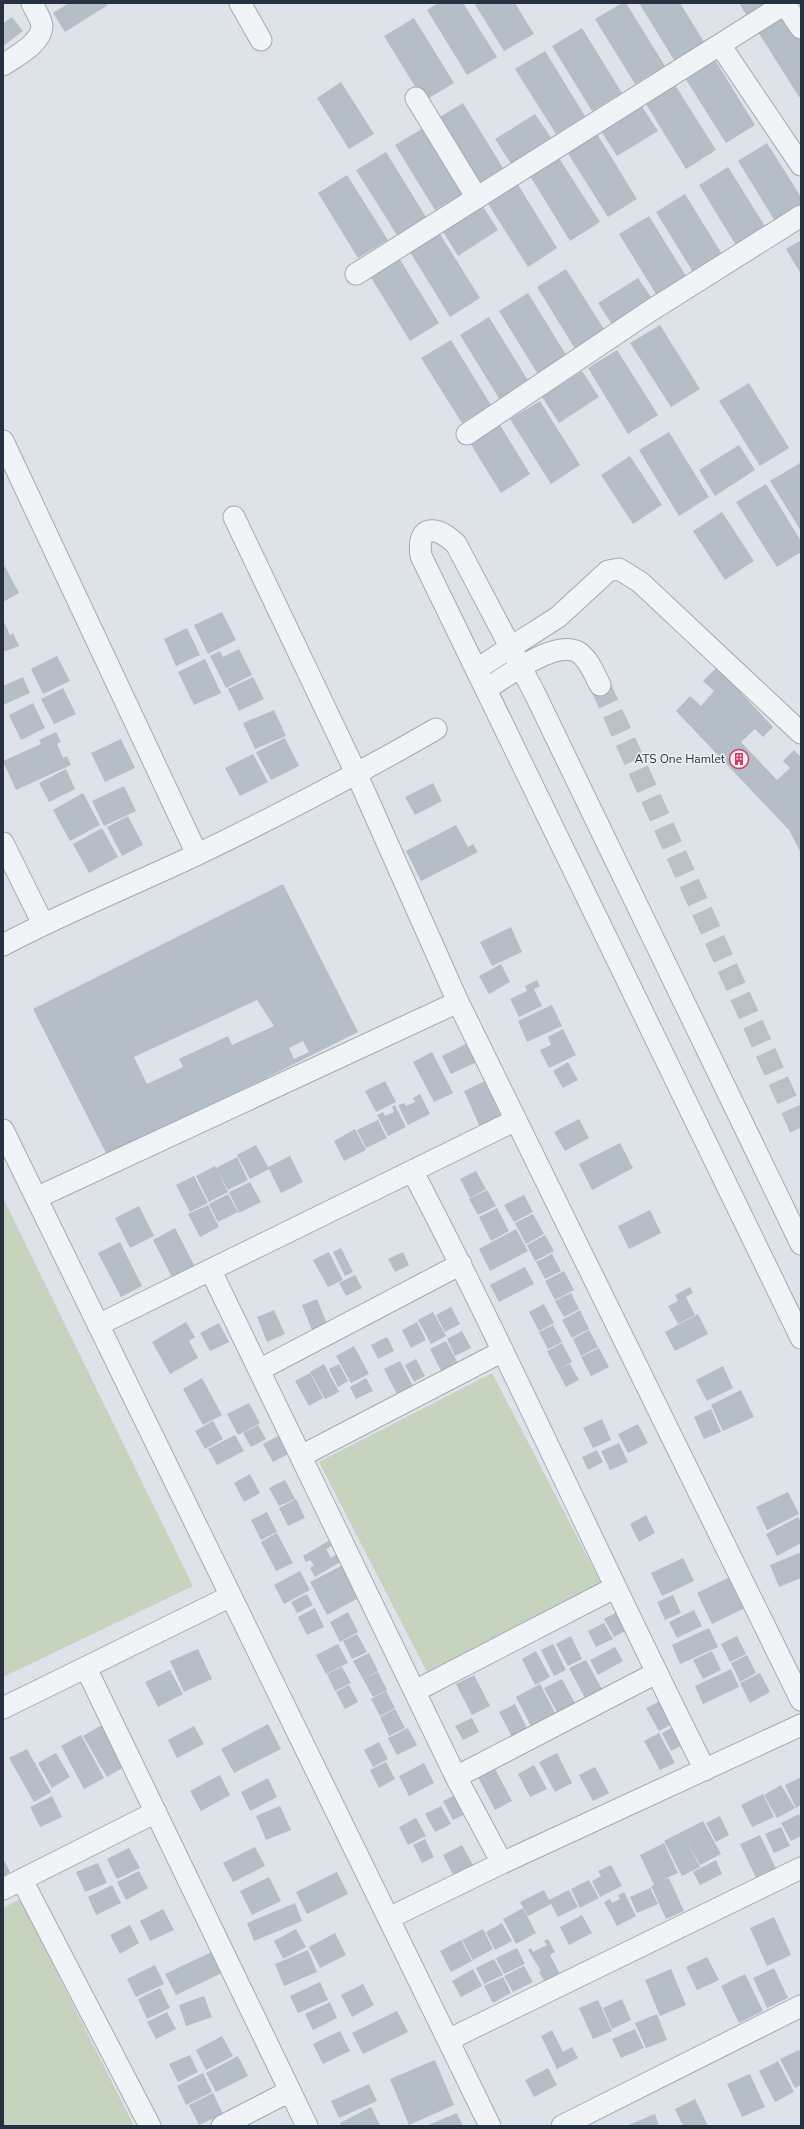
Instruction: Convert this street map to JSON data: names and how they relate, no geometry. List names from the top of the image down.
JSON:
{
  "places": {
    "building": ["ATS One Hamlet"]
  }
}
